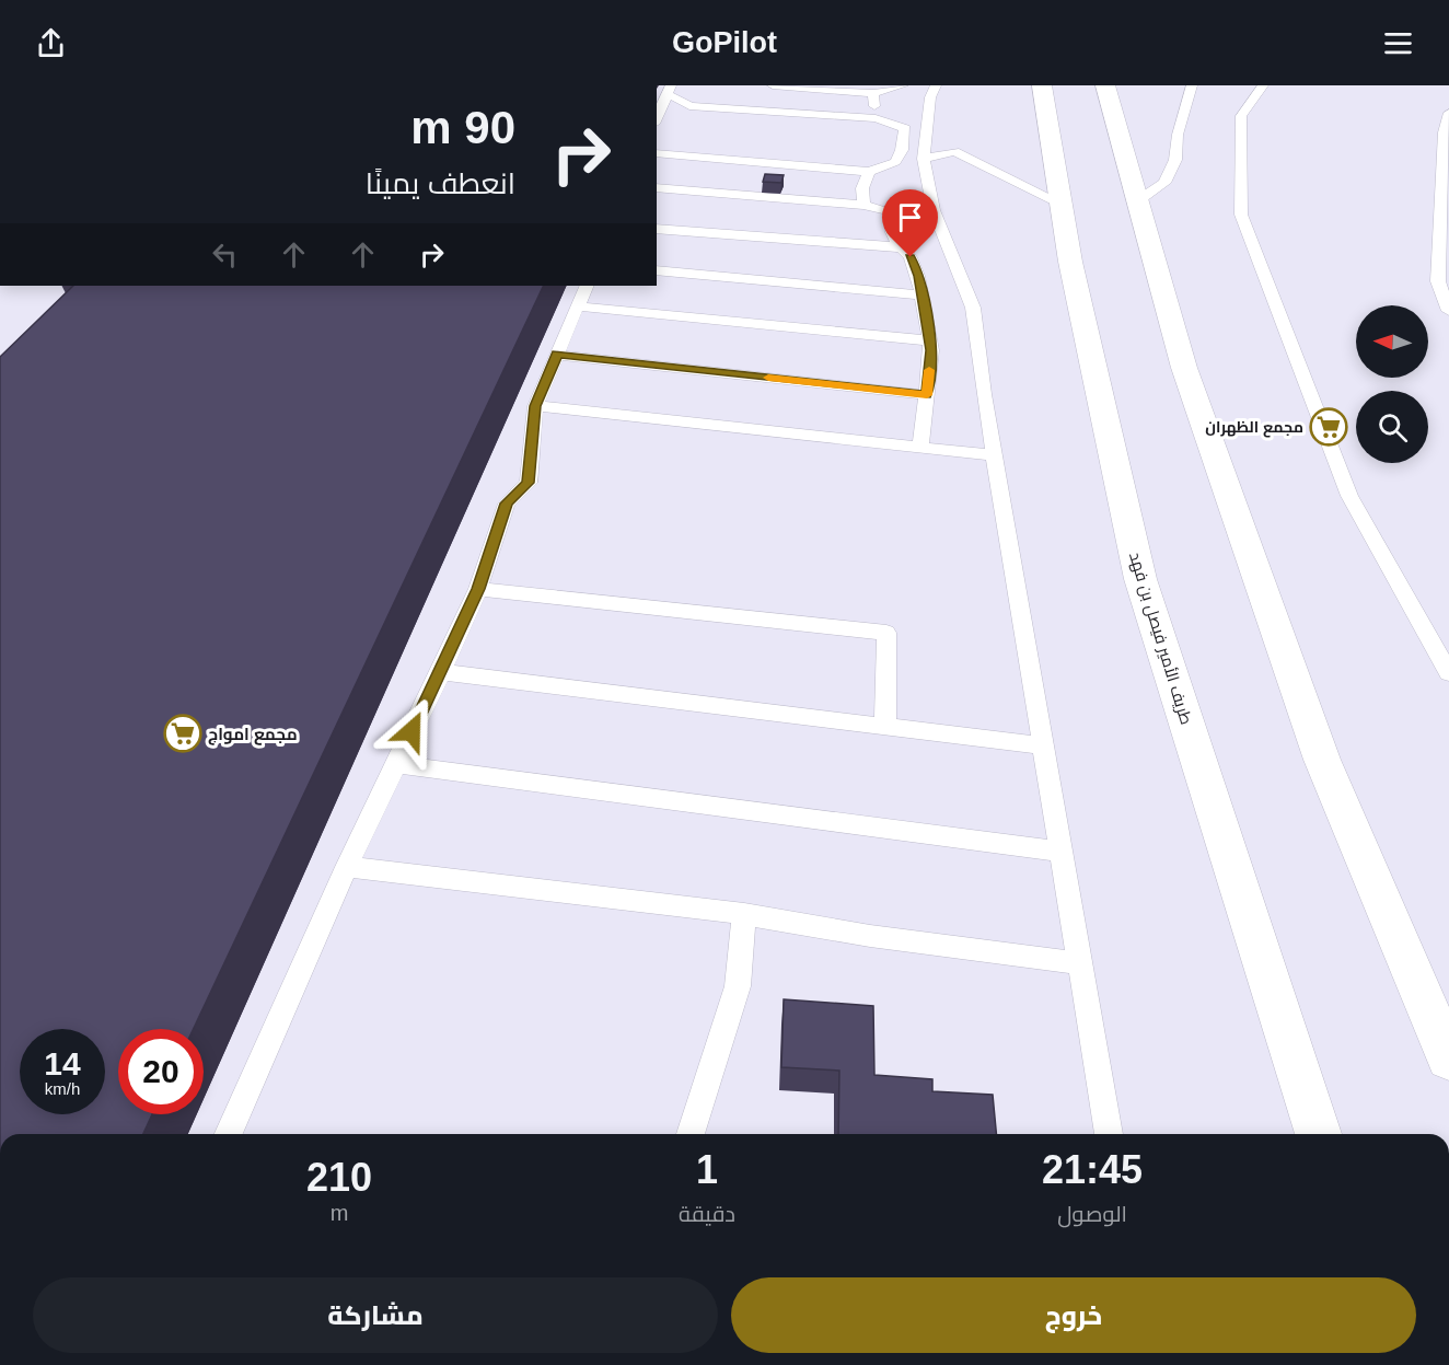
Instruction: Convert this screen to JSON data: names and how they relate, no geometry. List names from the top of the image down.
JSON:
{
  "streets": {
    "main road": ["طريف الأمير فيصل بن فهد"]
  },
  "places": {
    "supermarket": ["مجمع الظهران", "مجمع امواج"]
  },
  "north": "left",
  "page": {
    "header": "GoPilot",
    "turn": ["90 m", "انعطف يمينًا"],
    "speed": "14 km/h",
    "limit": "20",
    "eta": [
      "21:45",
      "الوصول",
      "1",
      "دقيقة",
      "210",
      "m"
    ],
    "buttons": ["خروج", "مشاركة"]
  }
}
